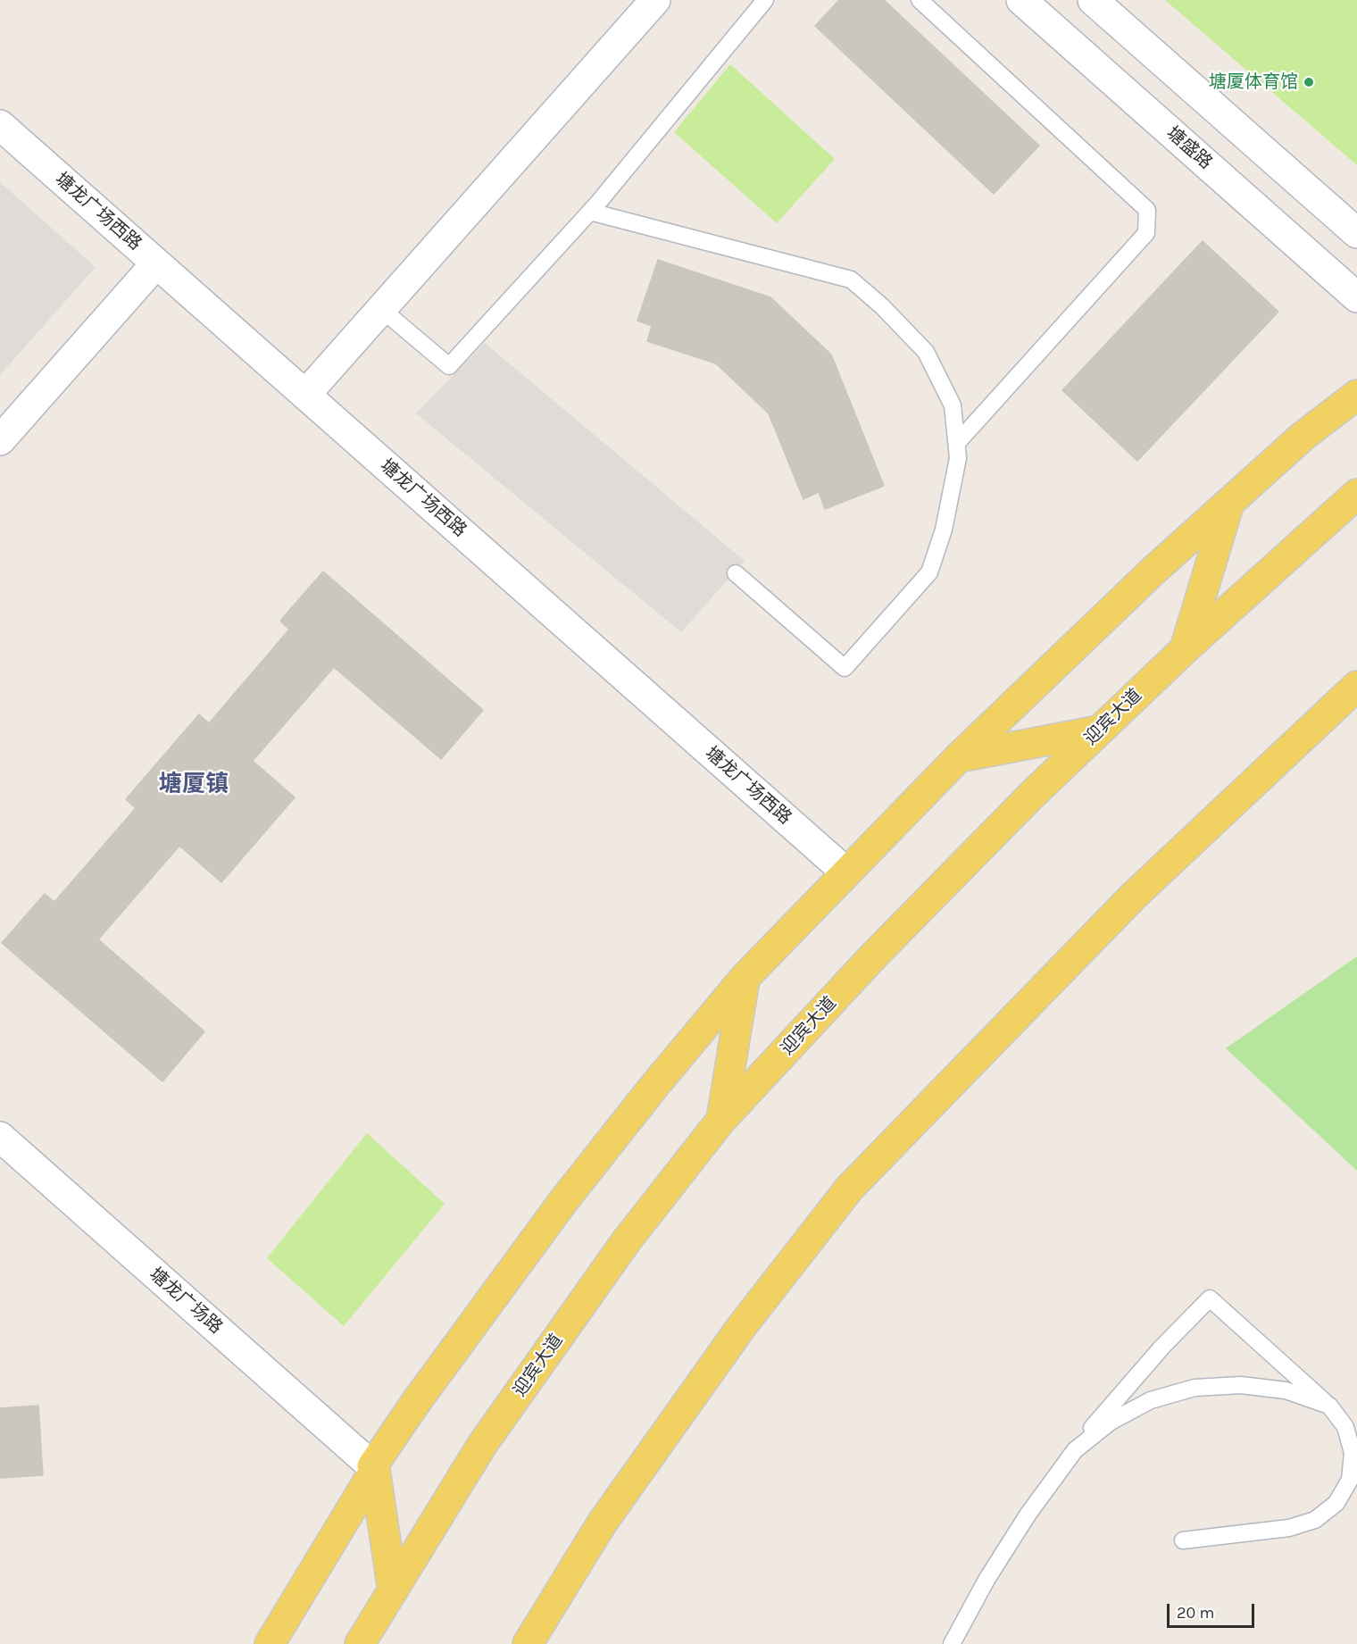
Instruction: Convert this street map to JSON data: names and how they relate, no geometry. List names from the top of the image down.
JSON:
{
  "streets": {
    "main road": ["迎宾大道"],
    "street": ["塘盛路", "塘龙广场西路", "塘龙广场路"]
  },
  "districts": ["塘厦镇"],
  "places": ["塘厦体育馆"],
  "scale_bar": "20 m"
}
